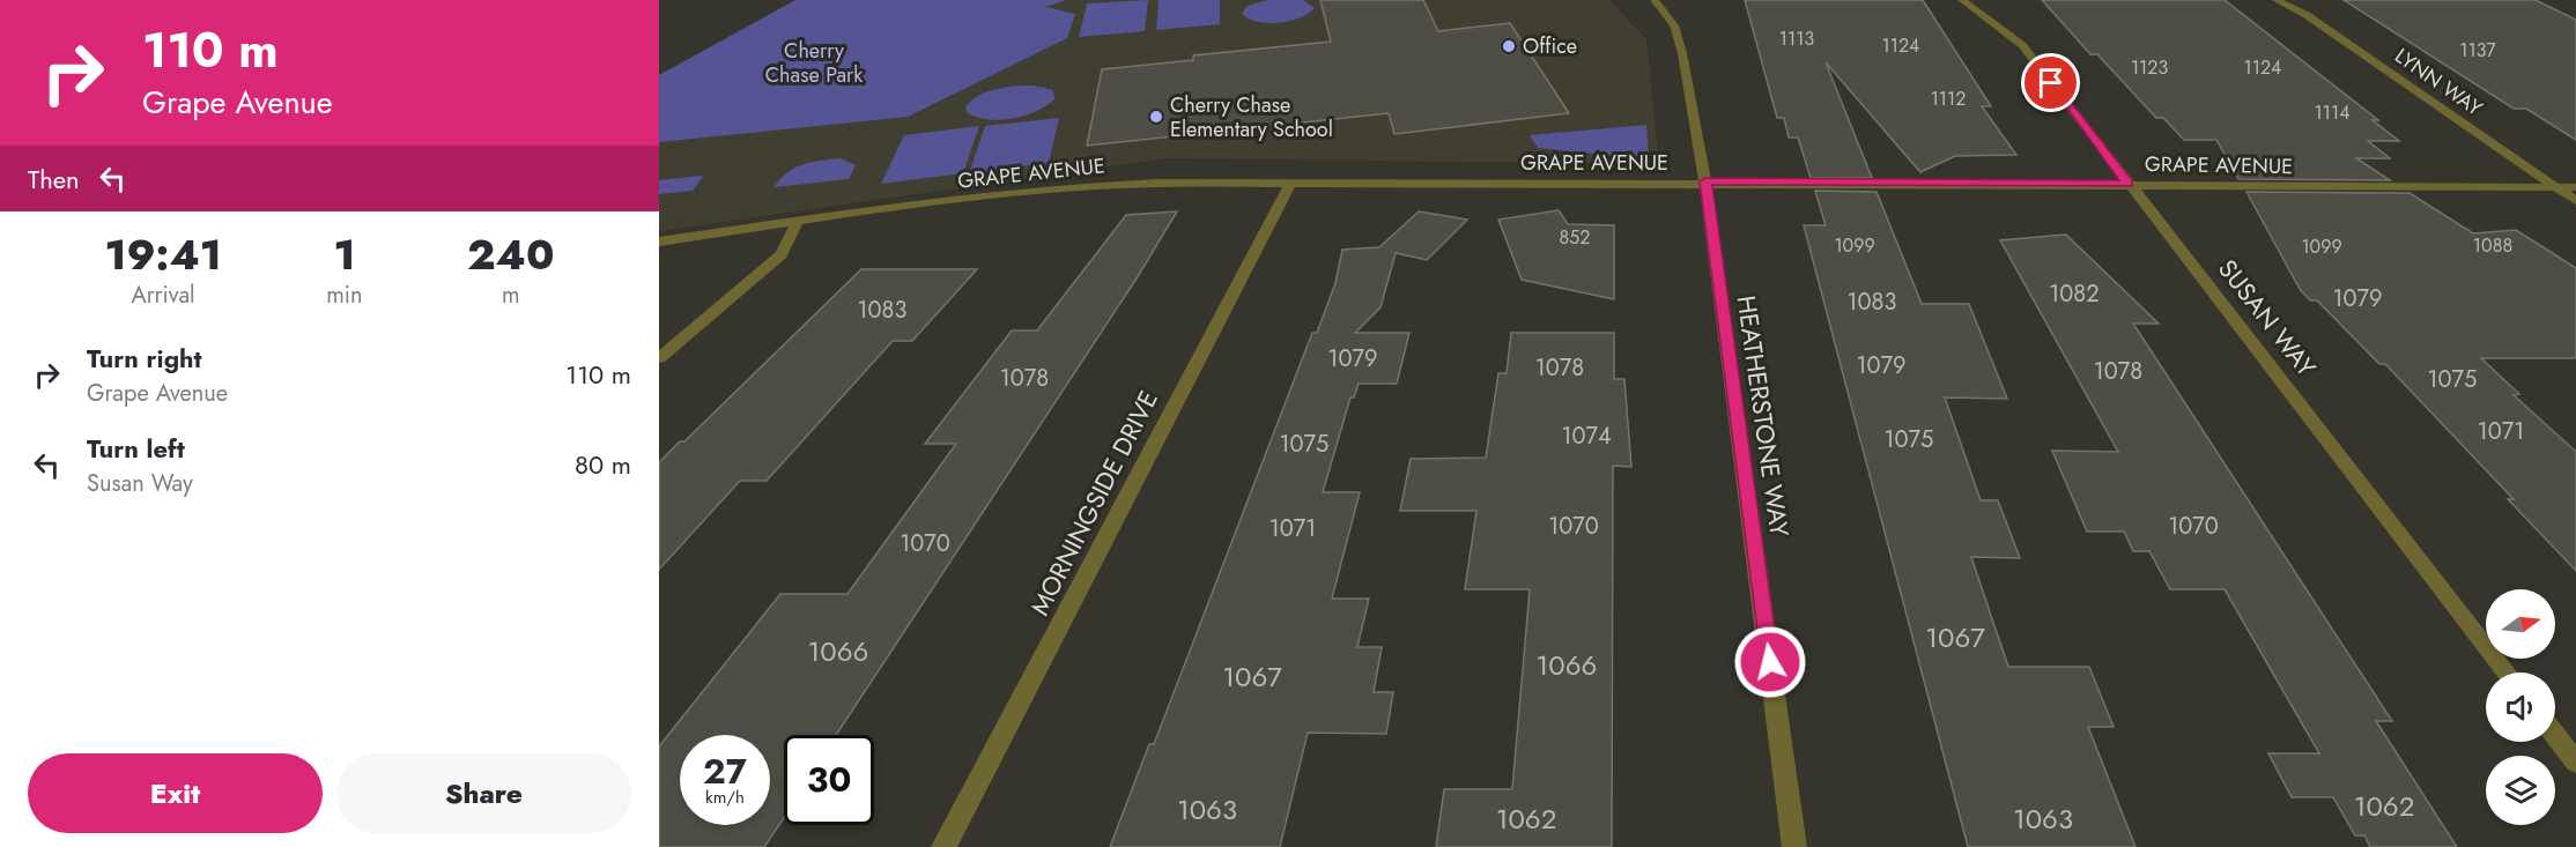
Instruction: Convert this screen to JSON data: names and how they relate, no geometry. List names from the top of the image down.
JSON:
{
  "streets": {
    "street": [
      "LYNN WAY",
      "GRAPE AVENUE",
      "SUSAN WAY",
      "HEATHERSTONE WAY",
      "MORNINGSIDE DRIVE"
    ]
  },
  "crossings": [
    ["LYNN WAY", "GRAPE AVENUE"],
    ["GRAPE AVENUE", "SUSAN WAY"],
    ["GRAPE AVENUE", "HEATHERSTONE WAY"],
    ["GRAPE AVENUE", "MORNINGSIDE DRIVE"]
  ],
  "parks": ["Cherry Chase Park"],
  "places": ["Office", "Cherry Chase Elementary School"],
  "house_numbers": [
    "1113",
    "1124",
    "1137",
    "1123",
    "1124",
    "1112",
    "1114",
    "852",
    "1099",
    "1088",
    "1099",
    "1082",
    "1079",
    "1083",
    "1083",
    "1079",
    "1079",
    "1078",
    "1078",
    "1078",
    "1075",
    "1071",
    "1074",
    "1075",
    "1075",
    "1070",
    "1070",
    "1071",
    "1070",
    "1067",
    "1066",
    "1066",
    "1067",
    "1062",
    "1063",
    "1062",
    "1063"
  ],
  "north": "right",
  "page": {
    "turn": ["110 m", "Grape Avenue"],
    "then": "Then",
    "eta": [
      "19:41",
      "Arrival",
      "1",
      "min",
      "240",
      "m"
    ],
    "list": [
      {
        "name": "Turn right",
        "note": "Grape Avenue",
        "value": "110 m"
      },
      {
        "name": "Turn left",
        "note": "Susan Way",
        "value": "80 m"
      }
    ],
    "speed": "27 km/h",
    "limit": "30",
    "buttons": ["Exit", "Share"]
  }
}
